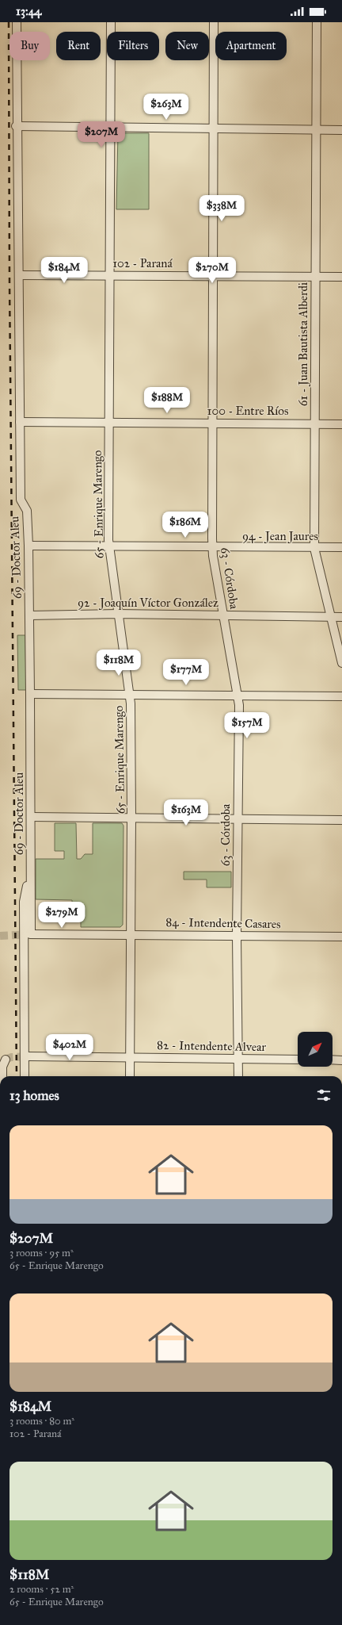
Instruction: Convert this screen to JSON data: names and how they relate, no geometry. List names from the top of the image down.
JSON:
{
  "streets": {
    "street": [
      "102 - Paraná",
      "61 - Juan Bautista Alberdi",
      "100 - Entre Ríos",
      "65 - Enrique Marengo",
      "94 - Jean Jaures",
      "69 - Doctor Aleu",
      "63 - Córdoba",
      "92 - Joaquín Víctor González",
      "84 - Intendente Casares",
      "82 - Intendente Alvear"
    ]
  },
  "crossings": [
    ["102 - Paraná", "61 - Juan Bautista Alberdi"],
    ["102 - Paraná", "65 - Enrique Marengo"],
    ["102 - Paraná", "69 - Doctor Aleu"],
    ["102 - Paraná", "63 - Córdoba"],
    ["61 - Juan Bautista Alberdi", "100 - Entre Ríos"],
    ["61 - Juan Bautista Alberdi", "94 - Jean Jaures"],
    ["61 - Juan Bautista Alberdi", "92 - Joaquín Víctor González"],
    ["100 - Entre Ríos", "65 - Enrique Marengo"],
    ["100 - Entre Ríos", "69 - Doctor Aleu"],
    ["100 - Entre Ríos", "63 - Córdoba"],
    ["65 - Enrique Marengo", "94 - Jean Jaures"],
    ["65 - Enrique Marengo", "92 - Joaquín Víctor González"],
    ["65 - Enrique Marengo", "84 - Intendente Casares"],
    ["65 - Enrique Marengo", "82 - Intendente Alvear"],
    ["94 - Jean Jaures", "69 - Doctor Aleu"],
    ["94 - Jean Jaures", "63 - Córdoba"],
    ["69 - Doctor Aleu", "92 - Joaquín Víctor González"],
    ["69 - Doctor Aleu", "84 - Intendente Casares"],
    ["69 - Doctor Aleu", "82 - Intendente Alvear"],
    ["63 - Córdoba", "92 - Joaquín Víctor González"],
    ["63 - Córdoba", "84 - Intendente Casares"],
    ["63 - Córdoba", "82 - Intendente Alvear"]
  ],
  "north": "top right",
  "page": {
    "status": "13:44",
    "chip": [
      "Buy",
      "Rent",
      "Filters",
      "New",
      "Apartment"
    ],
    "price": [
      "$263M",
      "$207M",
      "$338M",
      "$184M",
      "$270M",
      "$188M",
      "$186M",
      "$118M",
      "$177M",
      "$157M",
      "$163M",
      "$279M",
      "$402M"
    ],
    "heading": "13 homes",
    "list": [
      {
        "name": "$207M",
        "note": "3 rooms · 95 m² · 65 - Enrique Marengo"
      },
      {
        "name": "$184M",
        "note": "3 rooms · 80 m² · 102 - Paraná"
      },
      {
        "name": "$118M",
        "note": "2 rooms · 52 m² · 65 - Enrique Marengo"
      }
    ]
  }
}
